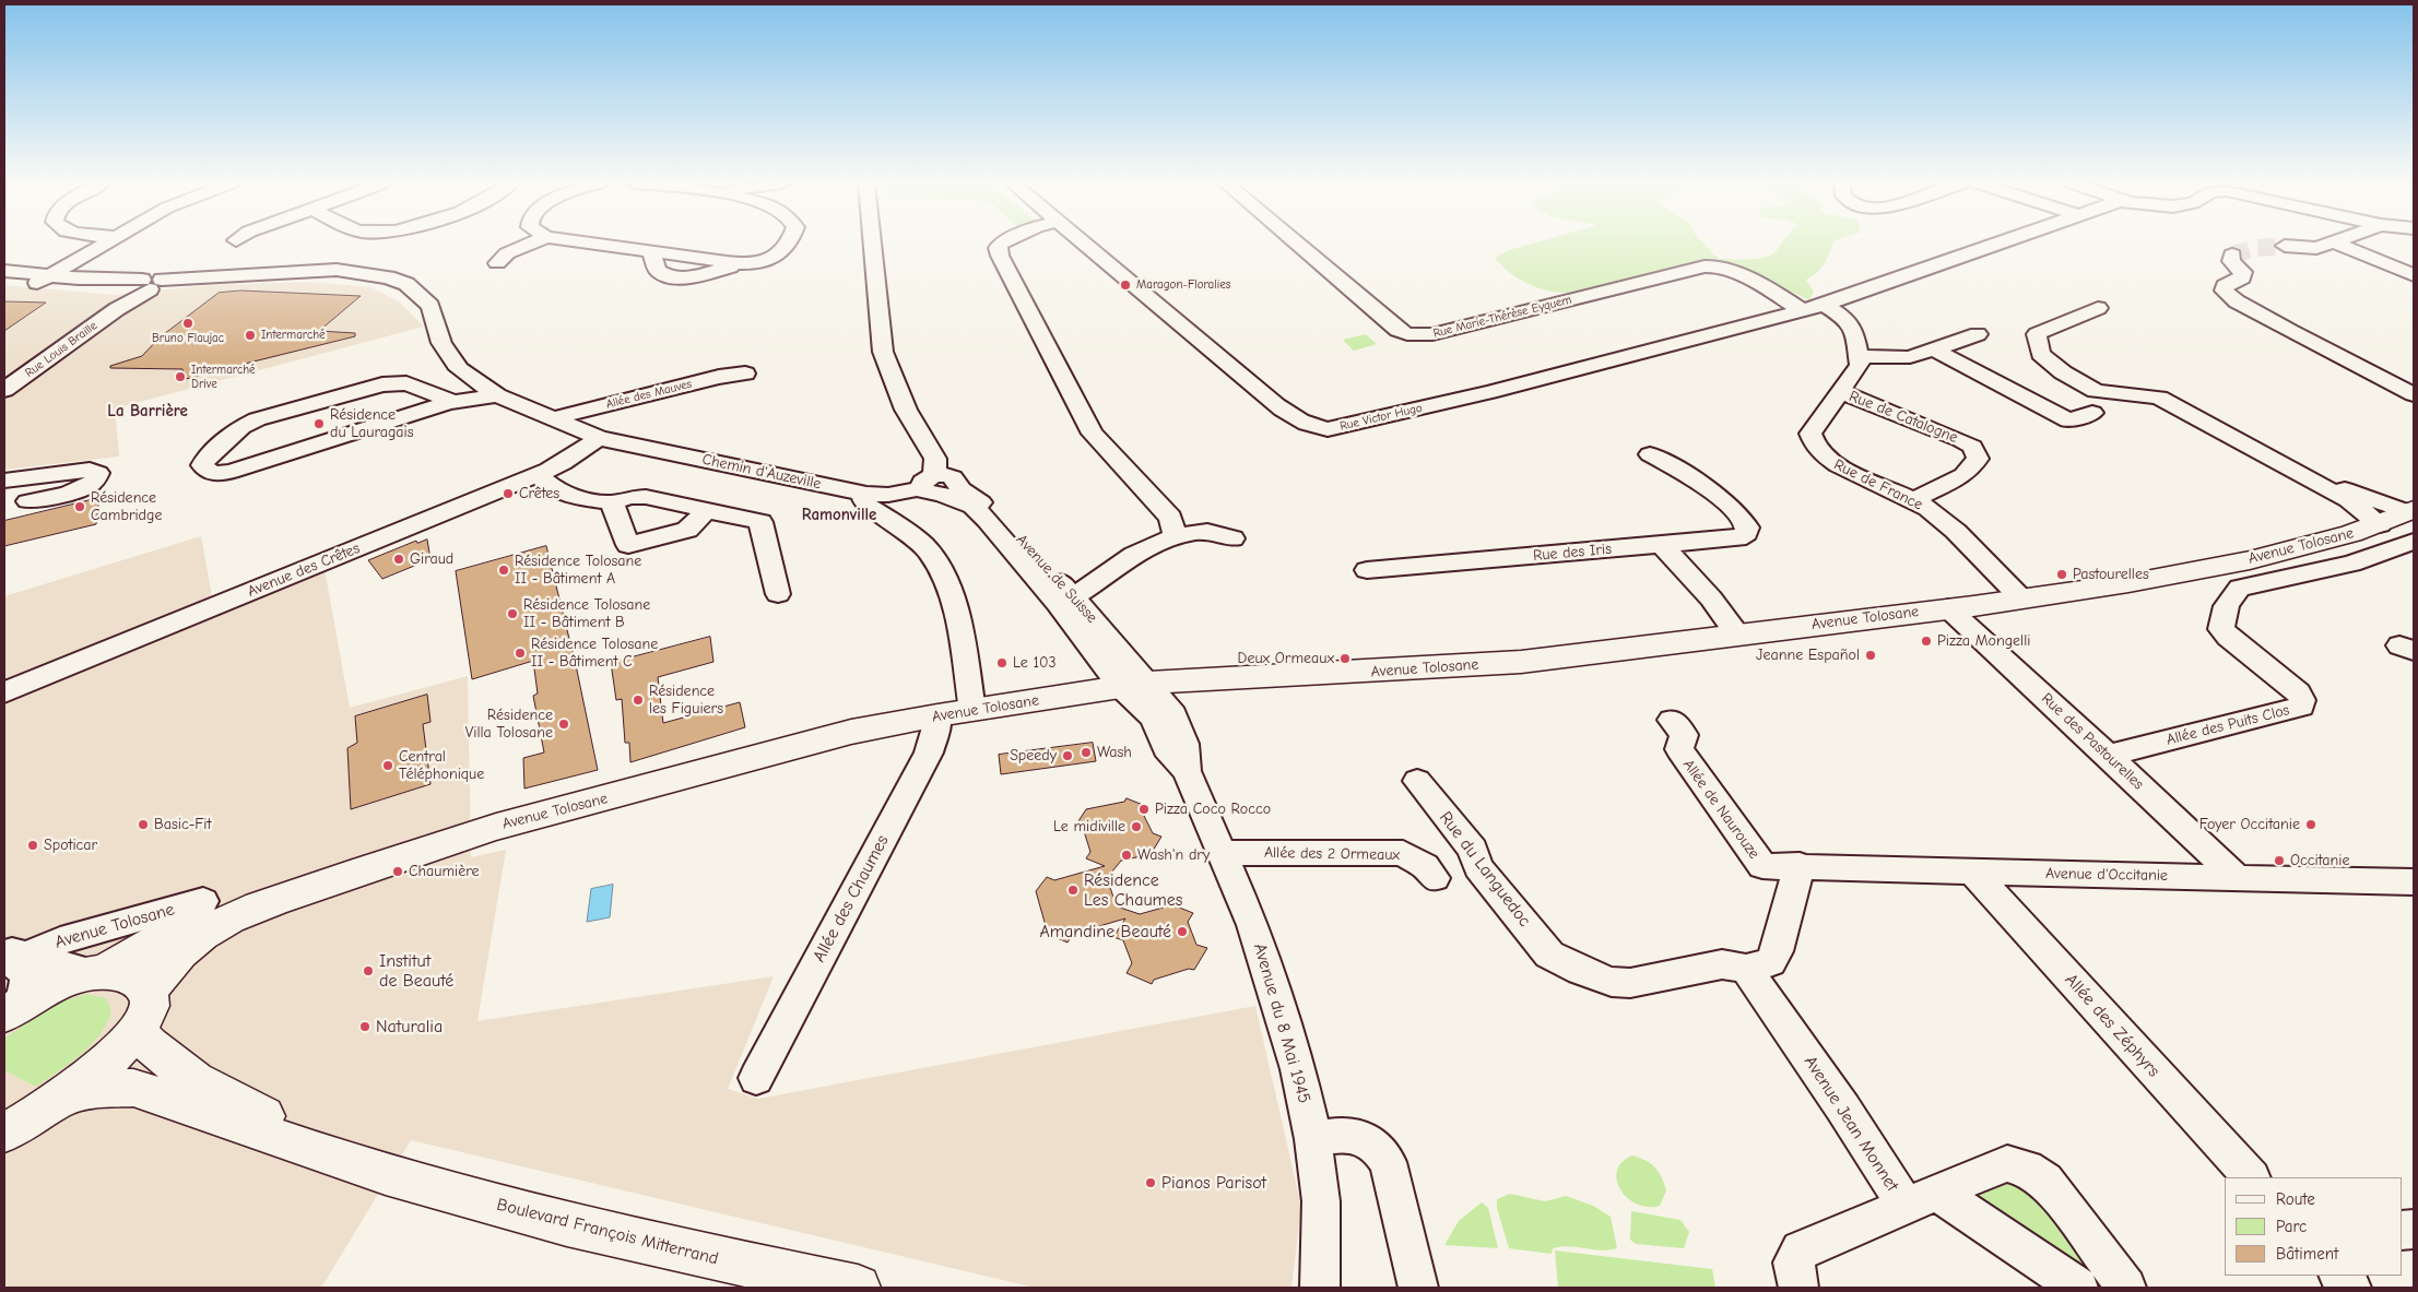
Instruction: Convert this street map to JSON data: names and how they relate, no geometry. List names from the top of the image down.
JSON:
{
  "streets": {
    "main road": ["Avenue Tolosane", "Boulevard François Mitterrand"],
    "street": [
      "Rue Marie-Thérèse Eyquem",
      "Rue Louis Braille",
      "Allée des Mauves",
      "Rue Victor Hugo",
      "Rue de Catalogne",
      "Chemin d'Auzeville",
      "Rue de France",
      "Rue des Iris",
      "Avenue des Crêtes",
      "Avenue de Suisse",
      "Allée des Puits Clos",
      "Rue des Pastourelles",
      "Allée de Naurouze",
      "Allée des 2 Ormeaux",
      "Rue du Languedoc",
      "Avenue d'Occitanie",
      "Allée des Chaumes",
      "Avenue du 8 Mai 1945",
      "Allée des Zéphyrs",
      "Avenue Jean Monnet"
    ]
  },
  "crossings": [
    ["Rue Marie-Thérèse Eyquem", "Rue Victor Hugo"],
    ["Rue Louis Braille", "Chemin d'Auzeville"],
    ["Allée des Mauves", "Chemin d'Auzeville"],
    ["Rue de Catalogne", "Rue de France"],
    ["Chemin d'Auzeville", "Avenue des Crêtes"],
    ["Chemin d'Auzeville", "Avenue de Suisse"],
    ["Rue de France", "Avenue Tolosane"],
    ["Avenue Tolosane", "Avenue de Suisse"],
    ["Avenue Tolosane", "Rue des Pastourelles"],
    ["Avenue Tolosane", "Allée des Chaumes"],
    ["Avenue Tolosane", "Avenue du 8 Mai 1945"],
    ["Avenue de Suisse", "Avenue du 8 Mai 1945"],
    ["Allée des Puits Clos", "Rue des Pastourelles"],
    ["Rue des Pastourelles", "Avenue d'Occitanie"],
    ["Allée de Naurouze", "Rue du Languedoc"],
    ["Allée de Naurouze", "Avenue d'Occitanie"],
    ["Allée des 2 Ormeaux", "Avenue du 8 Mai 1945"],
    ["Rue du Languedoc", "Avenue d'Occitanie"],
    ["Rue du Languedoc", "Avenue Jean Monnet"],
    ["Avenue d'Occitanie", "Allée des Zéphyrs"]
  ],
  "districts": ["La Barrière", "Ramonville"],
  "places": [
    "Maragon-Floralies",
    "Bruno Flaujac",
    "Intermarché",
    "Intermarché Drive",
    "Résidence du Lauragais",
    "Crêtes",
    "Résidence Cambridge",
    "Giraud",
    "Résidence Tolosane II - Bâtiment A",
    "Pastourelles",
    "Résidence Tolosane II - Bâtiment B",
    "Pizza Mongelli",
    "Résidence Tolosane II - Bâtiment C",
    "Jeanne Español",
    "Deux Ormeaux",
    "Le 103",
    "Résidence les Figuiers",
    "Résidence Villa Tolosane",
    "Wash",
    "Speedy",
    "Central Téléphonique",
    "Pizza Coco Rocco",
    "Basic-Fit",
    "Foyer Occitanie",
    "Le midiville",
    "Spoticar",
    "Wash'n dry",
    "Occitanie",
    "Chaumière",
    "Résidence Les Chaumes",
    "Amandine Beauté",
    "Institut de Beauté",
    "Naturalia",
    "Pianos Parisot"
  ],
  "legend": ["Route", "Parc", "Bâtiment"]
}
